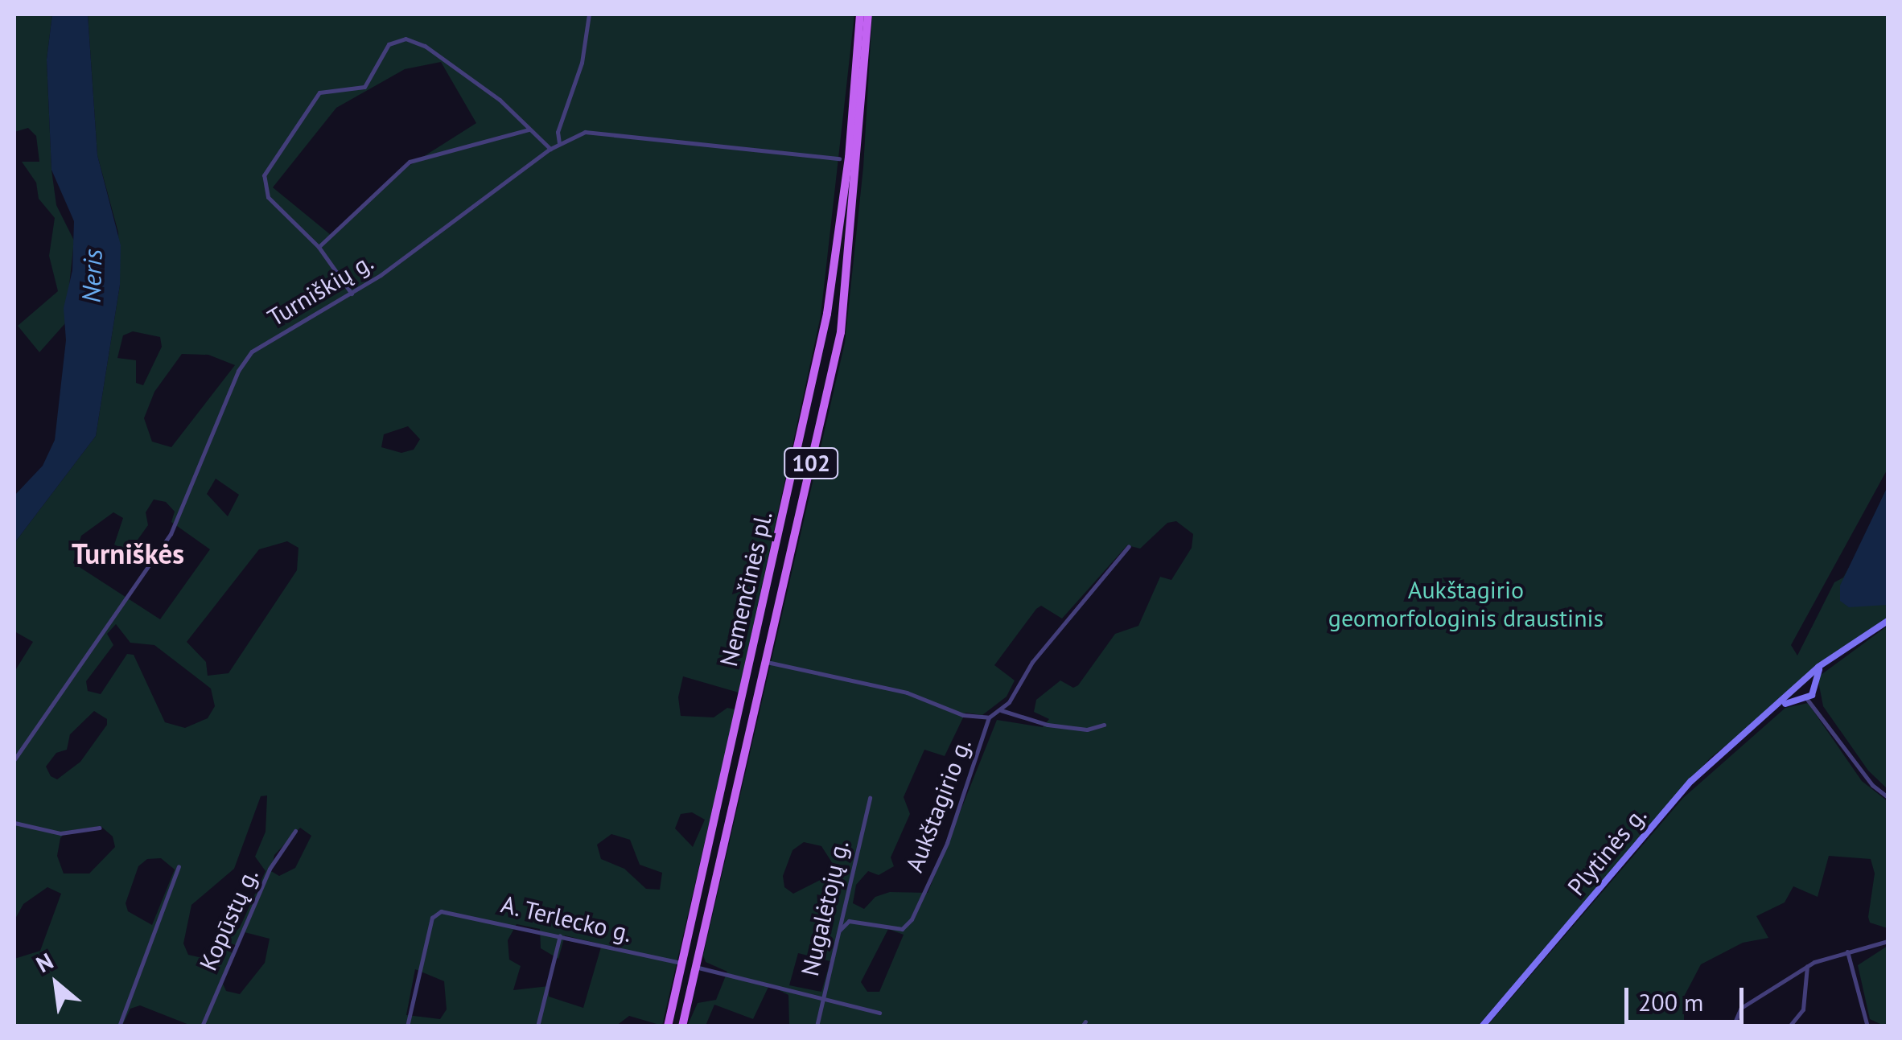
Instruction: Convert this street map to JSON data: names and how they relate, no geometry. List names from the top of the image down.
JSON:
{
  "streets": {
    "main road": ["102", "Nemenčinės pl.", "Plytinės g."],
    "street": [
      "Turniškių g.",
      "Aukštagirio g.",
      "Nugalėtojų g.",
      "A. Terlecko g.",
      "Kopūstų g."
    ]
  },
  "crossings": [
    ["Nemenčinės pl.", "Aukštagirio g."],
    ["Nemenčinės pl.", "A. Terlecko g."],
    ["Aukštagirio g.", "Nugalėtojų g."]
  ],
  "districts": ["Turniškės"],
  "water": ["Neris"],
  "parks": ["Aukštagirio geomorfologinis draustinis"],
  "scale_bar": "200 m",
  "north": "top left"
}
